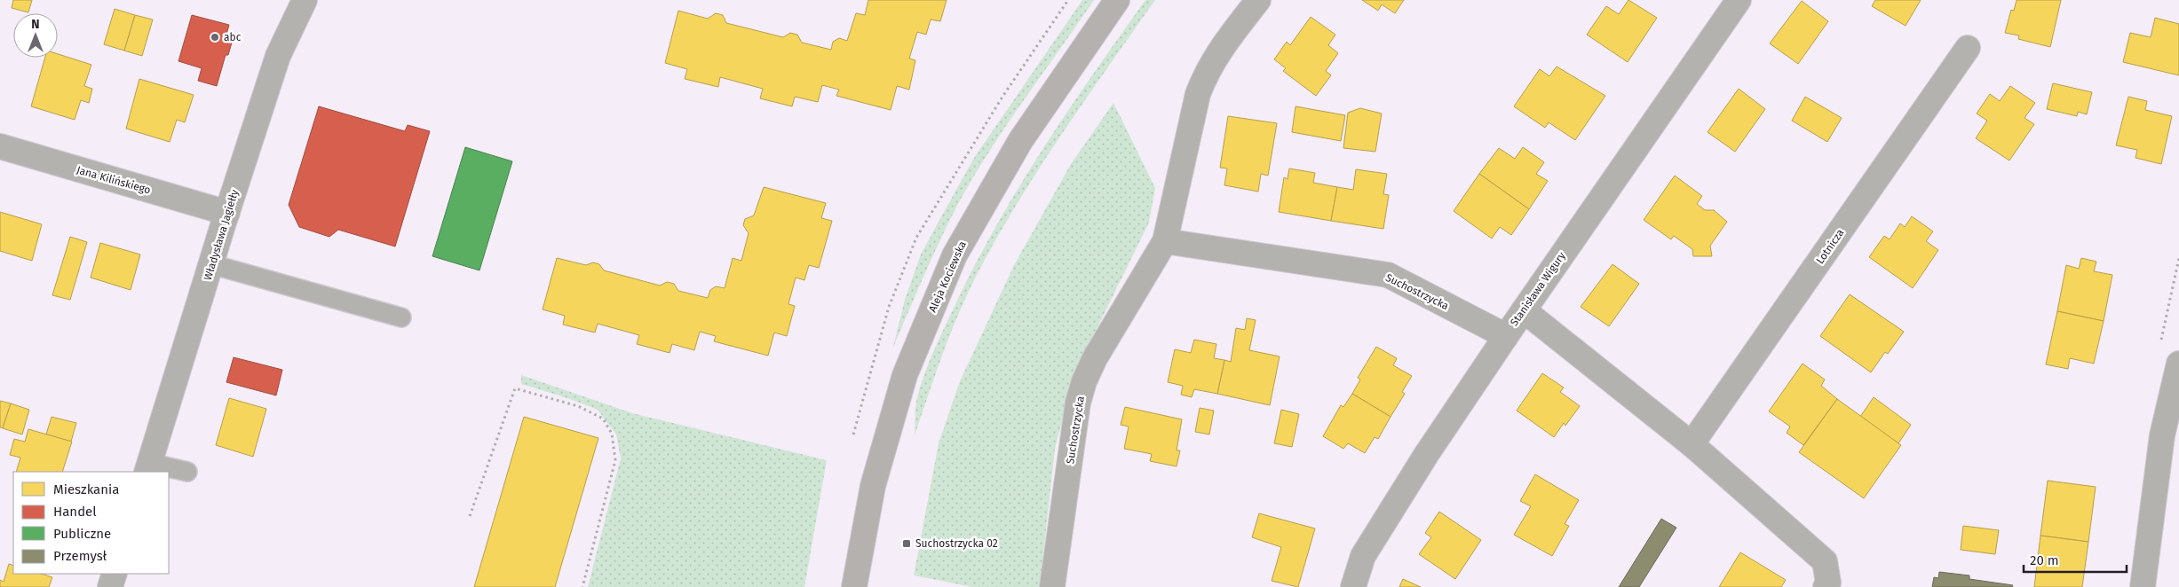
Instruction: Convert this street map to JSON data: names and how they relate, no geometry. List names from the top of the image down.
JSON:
{
  "streets": {
    "street": [
      "Jana Kilińskiego",
      "Władysława Jagiełły",
      "Lotnicza",
      "Aleja Kociewska",
      "Stanisława Wigury",
      "Suchostrzycka"
    ]
  },
  "crossings": [
    ["Jana Kilińskiego", "Władysława Jagiełły"],
    ["Stanisława Wigury", "Suchostrzycka"]
  ],
  "places": {
    "other": ["abc"],
    "transit": ["Suchostrzycka 02"]
  },
  "legend": [
    "Mieszkania",
    "Handel",
    "Publiczne",
    "Przemysł"
  ],
  "scale_bar": "20 m",
  "north": "top"
}
